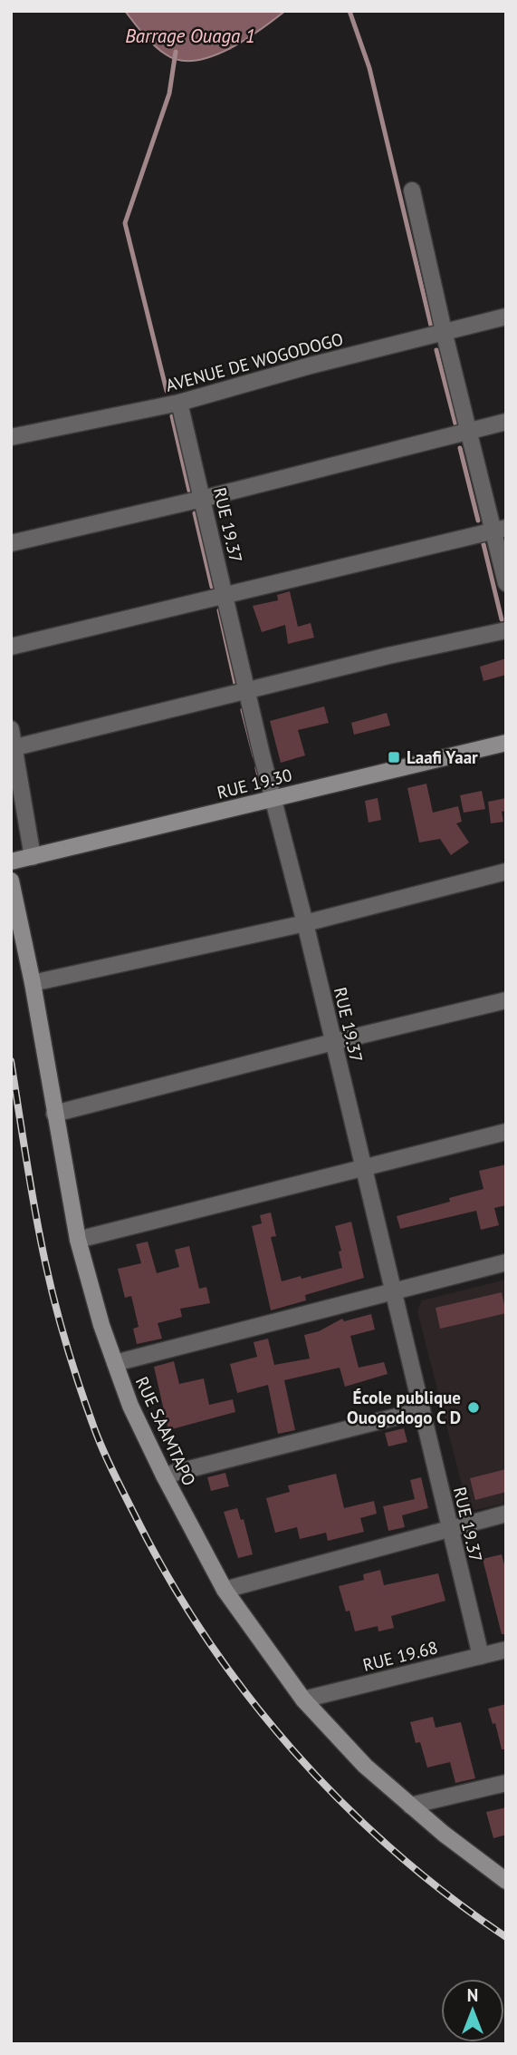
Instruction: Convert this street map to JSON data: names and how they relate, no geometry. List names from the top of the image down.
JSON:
{
  "streets": {
    "main road": ["RUE 19.30", "RUE SAAMTAPO"],
    "street": ["AVENUE DE WOGODOGO", "RUE 19.37", "RUE 19.68"]
  },
  "crossings": [
    ["AVENUE DE WOGODOGO", "RUE 19.37"],
    ["RUE 19.37", "RUE 19.30"],
    ["RUE 19.37", "RUE 19.68"],
    ["RUE SAAMTAPO", "RUE 19.68"]
  ],
  "water": ["Barrage Ouaga 1"],
  "places": {
    "transit": ["Laafi Yaar"],
    "other": ["École publique Ouogodogo C D"]
  },
  "north": "top"
}
